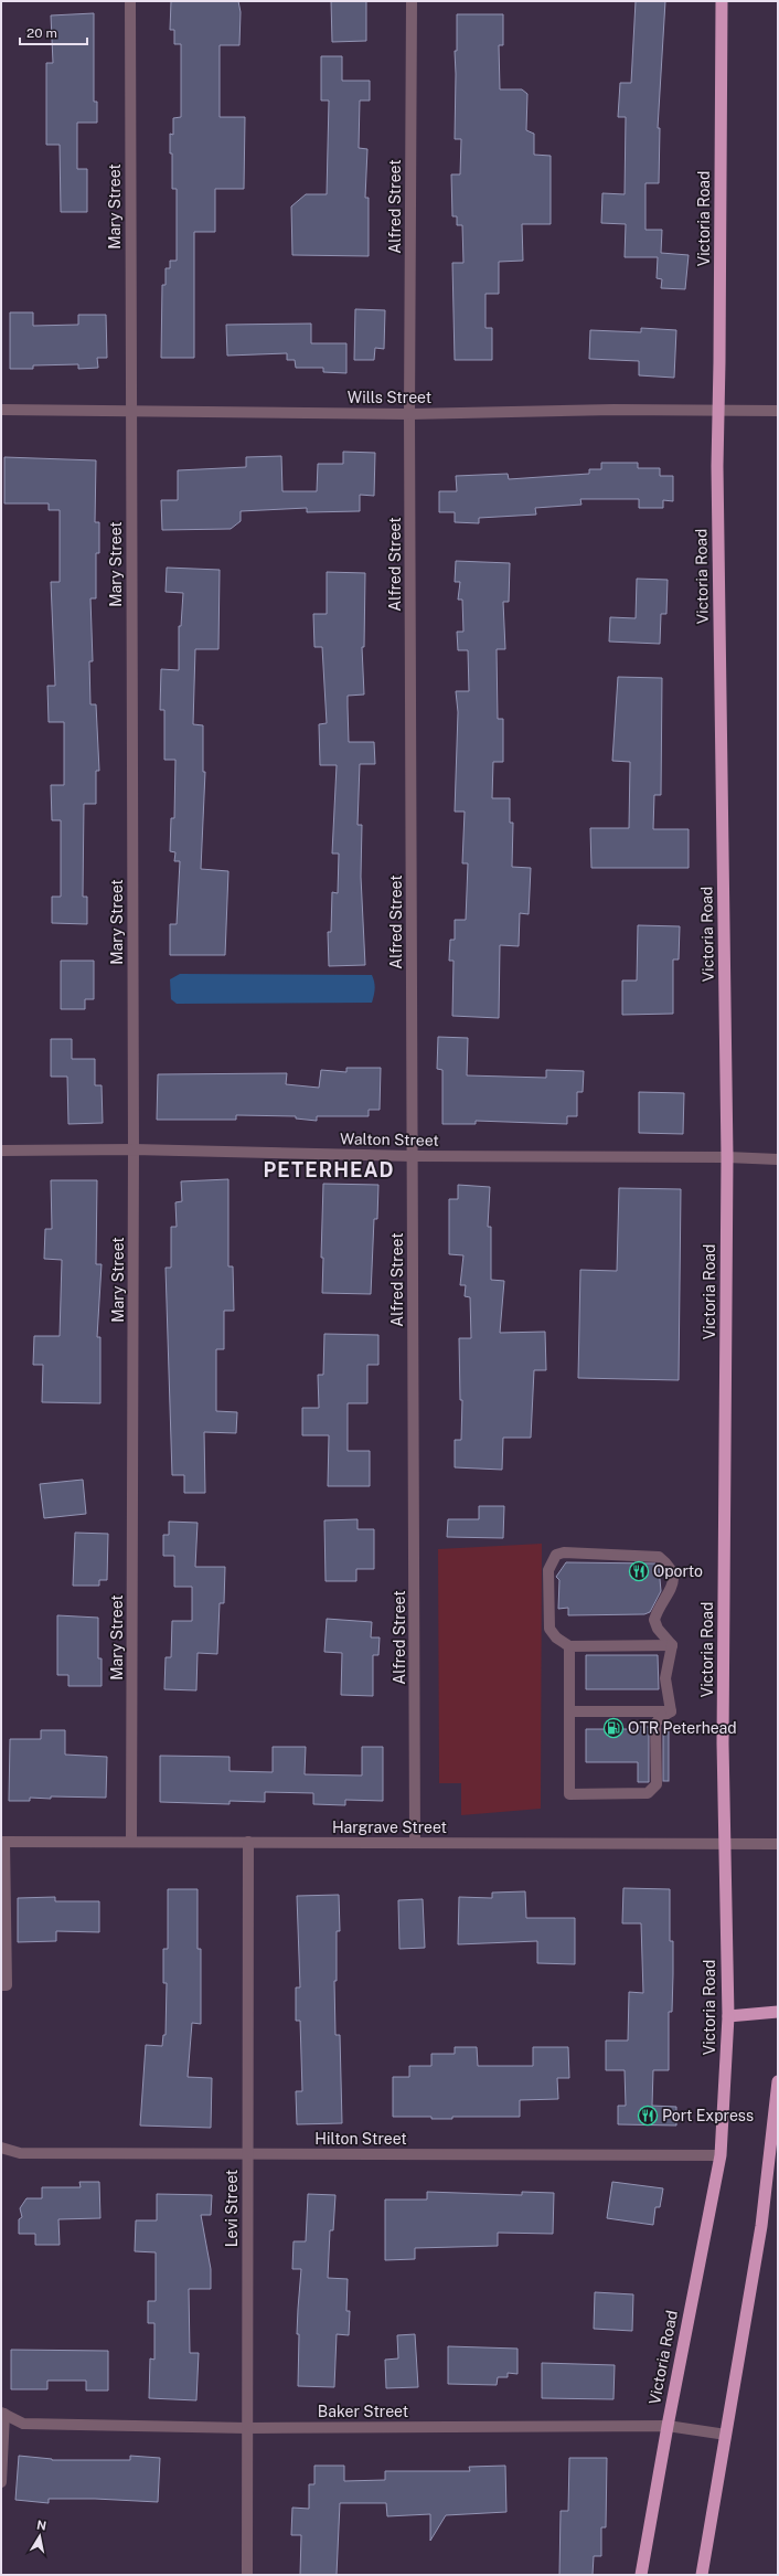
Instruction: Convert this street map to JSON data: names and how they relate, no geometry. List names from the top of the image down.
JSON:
{
  "streets": {
    "highway": ["Victoria Road"],
    "street": [
      "Mary Street",
      "Alfred Street",
      "Wills Street",
      "Walton Street",
      "Hargrave Street",
      "Hilton Street",
      "Levi Street",
      "Baker Street"
    ]
  },
  "crossings": [
    ["Mary Street", "Wills Street"],
    ["Mary Street", "Walton Street"],
    ["Mary Street", "Hargrave Street"],
    ["Alfred Street", "Wills Street"],
    ["Alfred Street", "Walton Street"],
    ["Alfred Street", "Hargrave Street"],
    ["Victoria Road", "Wills Street"],
    ["Victoria Road", "Walton Street"],
    ["Victoria Road", "Hargrave Street"],
    ["Victoria Road", "Hilton Street"],
    ["Victoria Road", "Baker Street"],
    ["Hargrave Street", "Levi Street"],
    ["Hilton Street", "Levi Street"],
    ["Levi Street", "Baker Street"]
  ],
  "districts": ["PETERHEAD"],
  "places": {
    "restaurant": ["Oporto", "Port Express"],
    "fuel station": ["OTR Peterhead"]
  },
  "scale_bar": "20 m",
  "north": "top"
}
